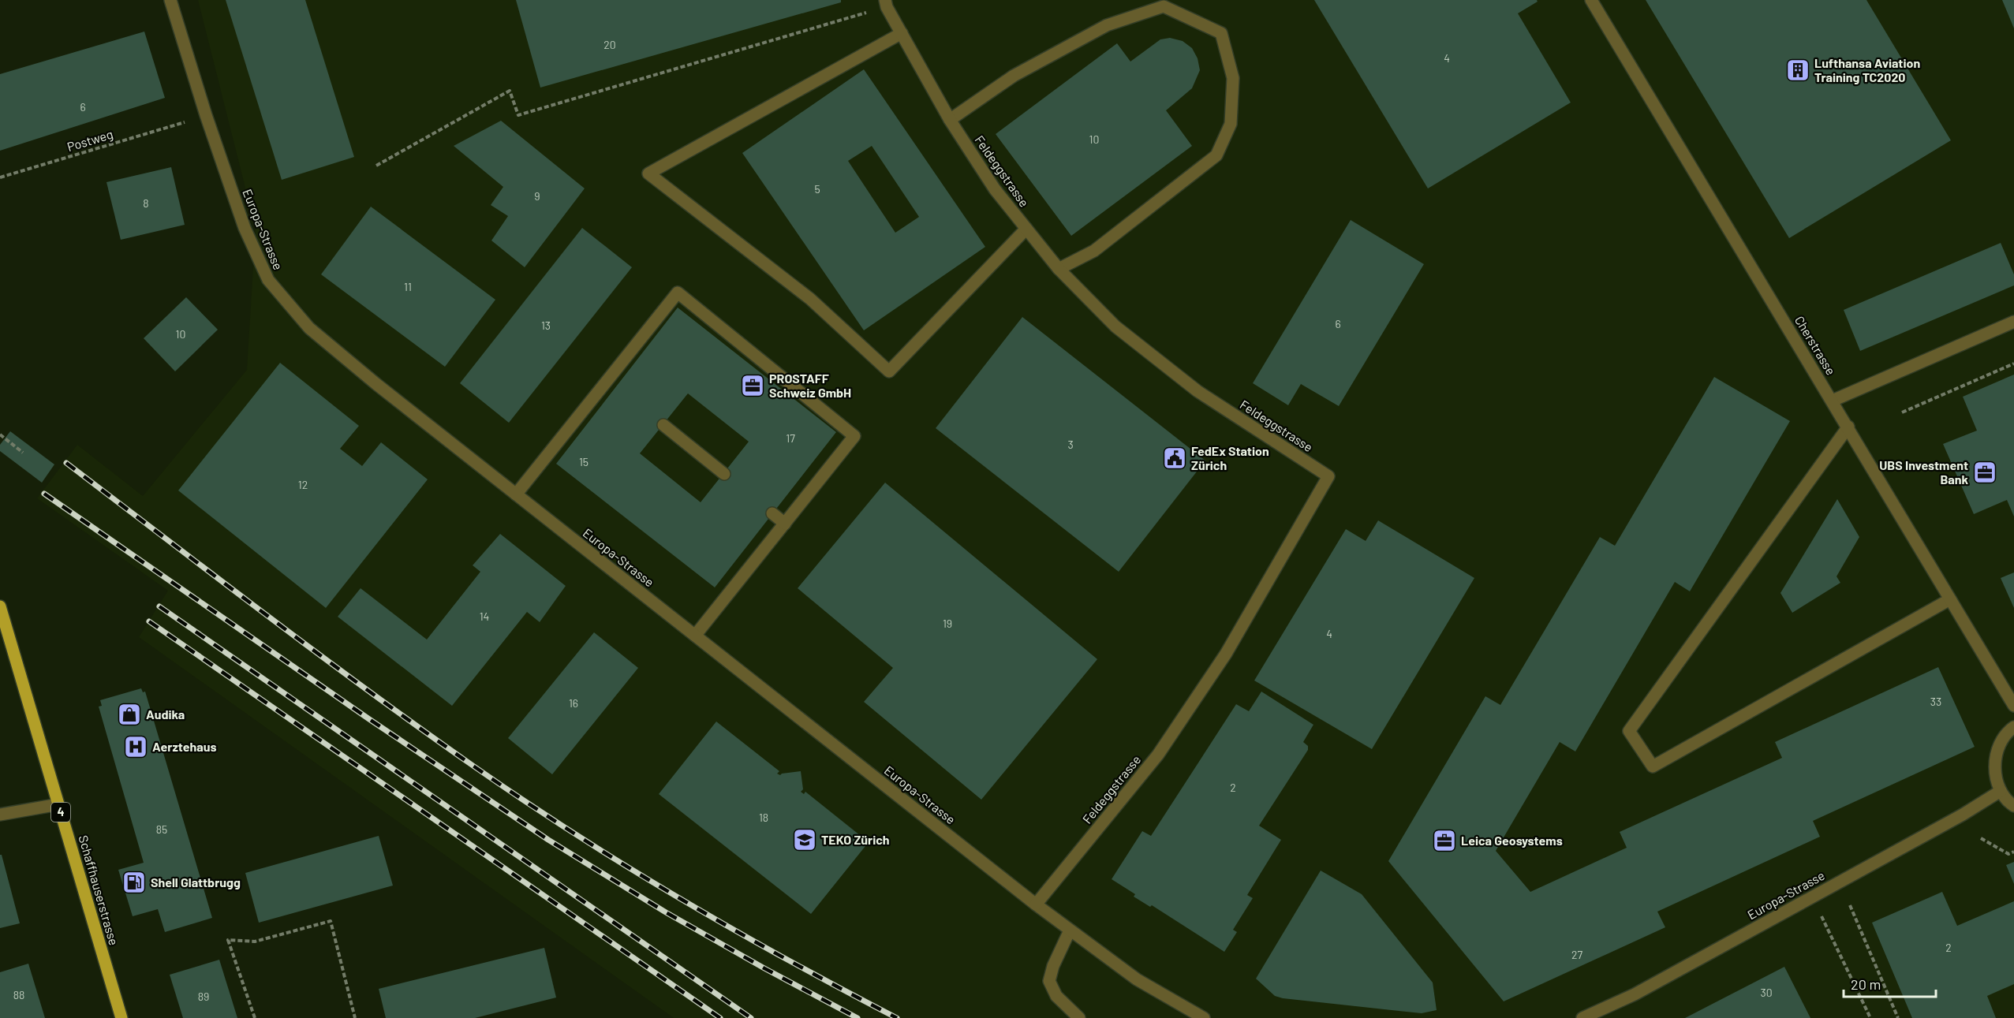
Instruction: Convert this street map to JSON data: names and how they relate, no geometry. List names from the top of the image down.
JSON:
{
  "streets": {
    "main road": ["4", "Schaffhauserstrasse"],
    "street": ["Feldeggstrasse", "Europa-Strasse", "Cherstrasse"],
    "path": ["Postweg"]
  },
  "crossings": [
    ["Feldeggstrasse", "Europa-Strasse"]
  ],
  "places": {
    "building": ["Lufthansa Aviation Training TC2020"],
    "office": ["PROSTAFF Schweiz GmbH", "UBS Investment Bank", "Leica Geosystems"],
    "public building": ["FedEx Station Zürich"],
    "shop": ["Audika"],
    "hospital": ["Aerztehaus"],
    "school or university": ["TEKO Zürich"],
    "fuel station": ["Shell Glattbrugg"]
  },
  "house_numbers": [
    "20",
    "4",
    "6",
    "10",
    "5",
    "9",
    "8",
    "11",
    "6",
    "13",
    "10",
    "17",
    "3",
    "15",
    "12",
    "14",
    "19",
    "4",
    "33",
    "16",
    "2",
    "18",
    "85",
    "2",
    "27",
    "30",
    "88",
    "89"
  ],
  "scale_bar": "20 m"
}
